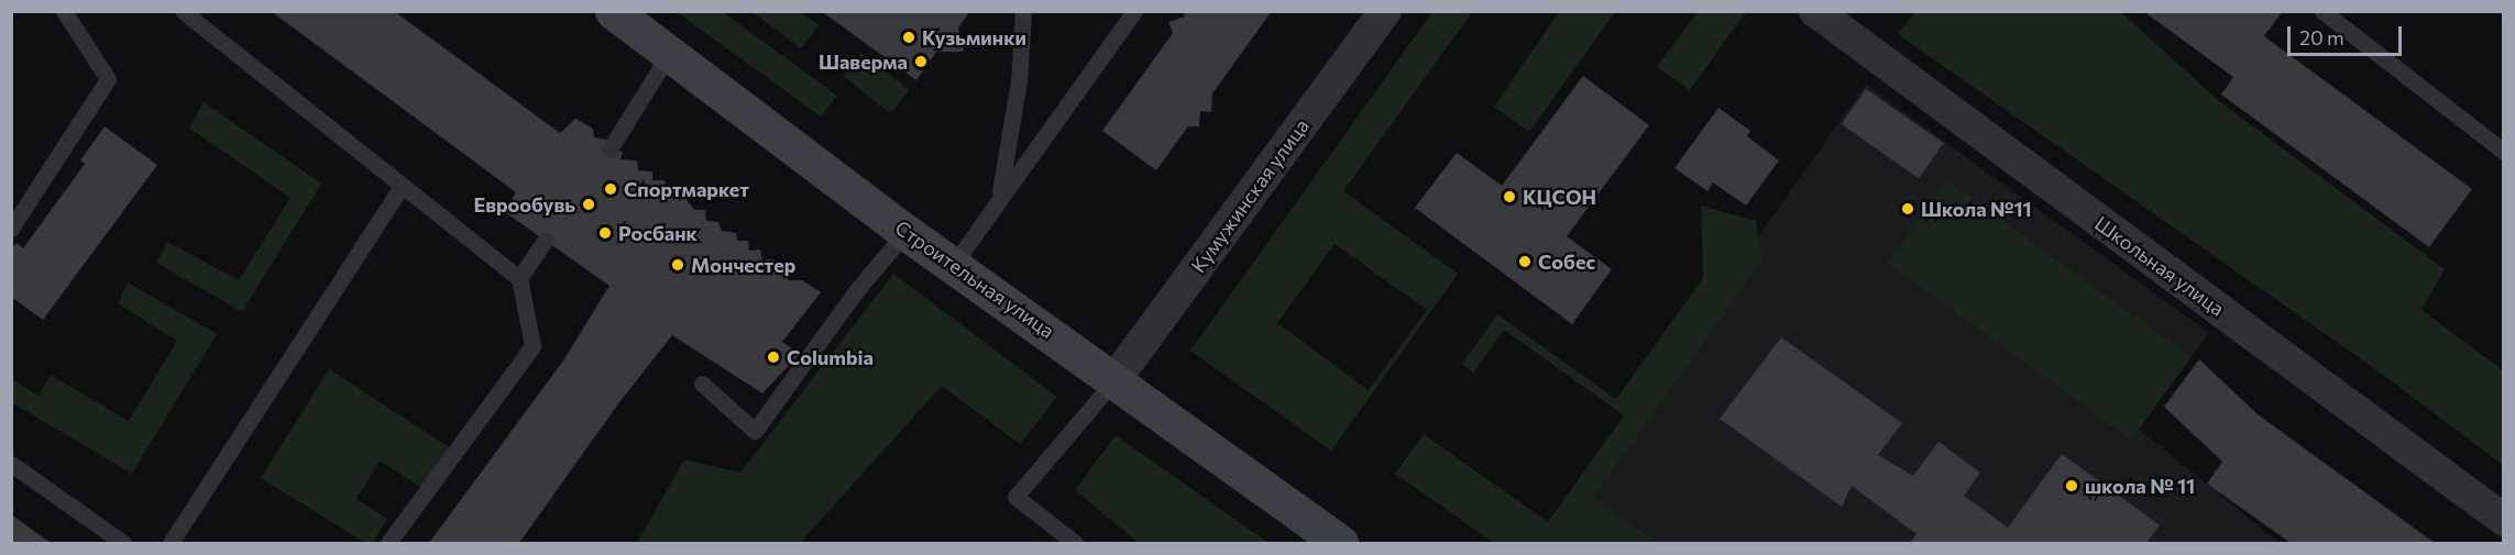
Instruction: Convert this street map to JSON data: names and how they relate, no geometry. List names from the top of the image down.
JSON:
{
  "streets": {
    "street": ["Кумужинская улица", "Школьная улица", "Строительная улица"]
  },
  "crossings": [
    ["Кумужинская улица", "Строительная улица"]
  ],
  "places": [
    "Кузьминки",
    "Шаверма",
    "Спортмаркет",
    "КЦСОН",
    "Еврообувь",
    "Школа №11",
    "Росбанк",
    "Собес",
    "Мончестер",
    "Columbia",
    "школа № 11"
  ],
  "scale_bar": "20 m"
}
